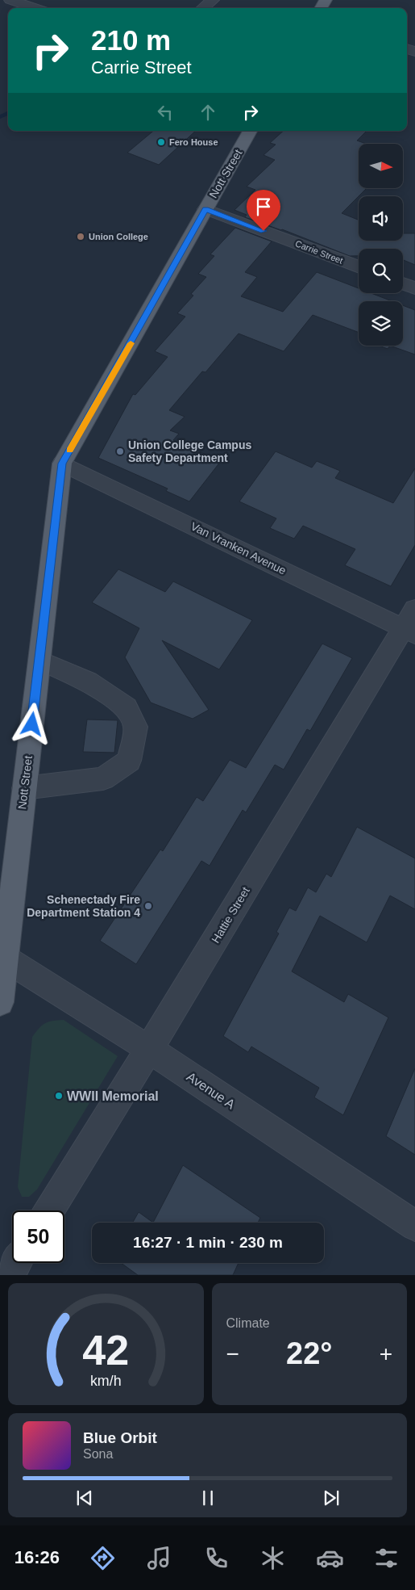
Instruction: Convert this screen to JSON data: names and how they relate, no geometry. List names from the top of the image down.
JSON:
{
  "streets": {
    "main road": ["Nott Street"],
    "street": [
      "Carrie Street",
      "Van Vranken Avenue",
      "Hattie Street",
      "Avenue A"
    ]
  },
  "crossings": [
    ["Nott Street", "Carrie Street"],
    ["Nott Street", "Van Vranken Avenue"],
    ["Nott Street", "Avenue A"],
    ["Van Vranken Avenue", "Hattie Street"],
    ["Hattie Street", "Avenue A"]
  ],
  "places": [
    "Fero House",
    "Union College",
    "Union College Campus Safety Department",
    "Schenectady Fire Department Station 4",
    "WWII Memorial"
  ],
  "north": "right",
  "page": {
    "turn": ["210 m", "Carrie Street"],
    "limit": "50",
    "trip": "16:27 · 1 min · 230 m",
    "tile": "Climate",
    "heat": ["−", "22°", "+"],
    "song": ["Blue Orbit", "Sona"],
    "tabs": "16:26",
    "gauge": ["42", "km/h"]
  }
}
